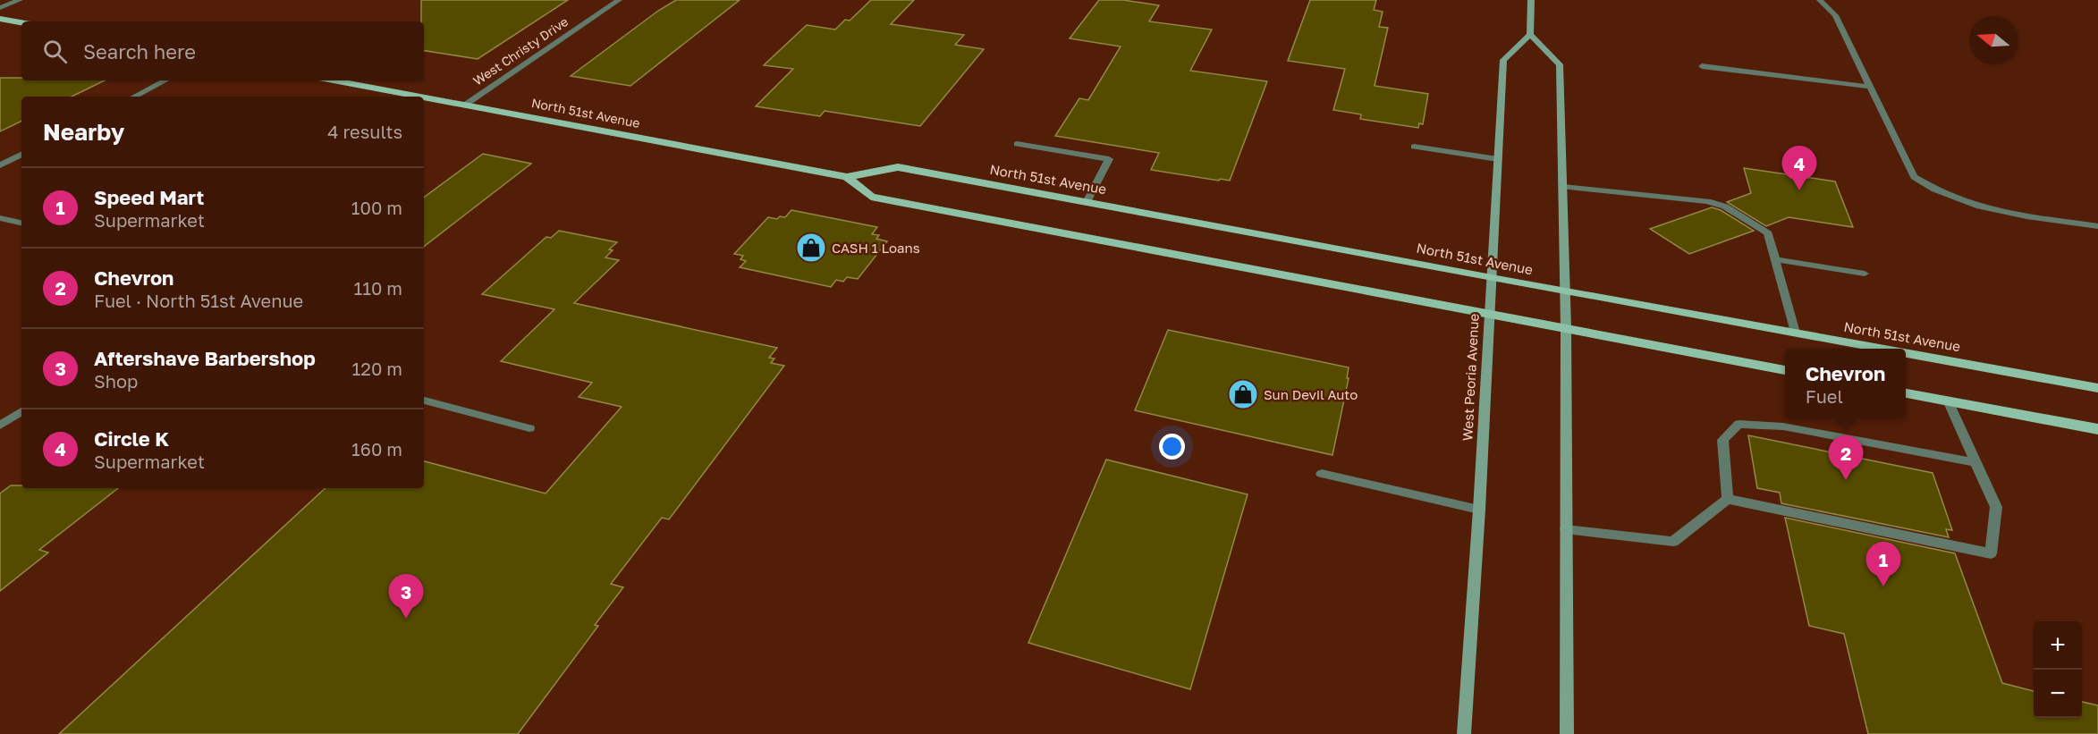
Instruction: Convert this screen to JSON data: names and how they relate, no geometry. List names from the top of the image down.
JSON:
{
  "streets": {
    "main road": ["North 51st Avenue", "West Peoria Avenue"],
    "street": ["West Christy Drive"]
  },
  "crossings": [
    ["West Christy Drive", "North 51st Avenue"],
    ["North 51st Avenue", "West Peoria Avenue"]
  ],
  "places": {
    "shop": ["CASH 1 Loans", "Sun Devil Auto"]
  },
  "north": "left",
  "page": {
    "search": "Search here",
    "heading": ["Nearby", "4 results"],
    "pins": [
      "4",
      "2",
      "1",
      "3"
    ],
    "list": [
      {
        "mark": "1",
        "name": "Speed Mart",
        "note": "Supermarket",
        "value": "100 m"
      },
      {
        "mark": "2",
        "name": "Chevron",
        "note": "Fuel · North 51st Avenue",
        "value": "110 m"
      },
      {
        "mark": "3",
        "name": "Aftershave Barbershop",
        "note": "Shop",
        "value": "120 m"
      },
      {
        "mark": "4",
        "name": "Circle K",
        "note": "Supermarket",
        "value": "160 m"
      }
    ],
    "popup": ["Chevron", "Fuel"],
    "map_buttons": ["+", "−"]
  }
}
